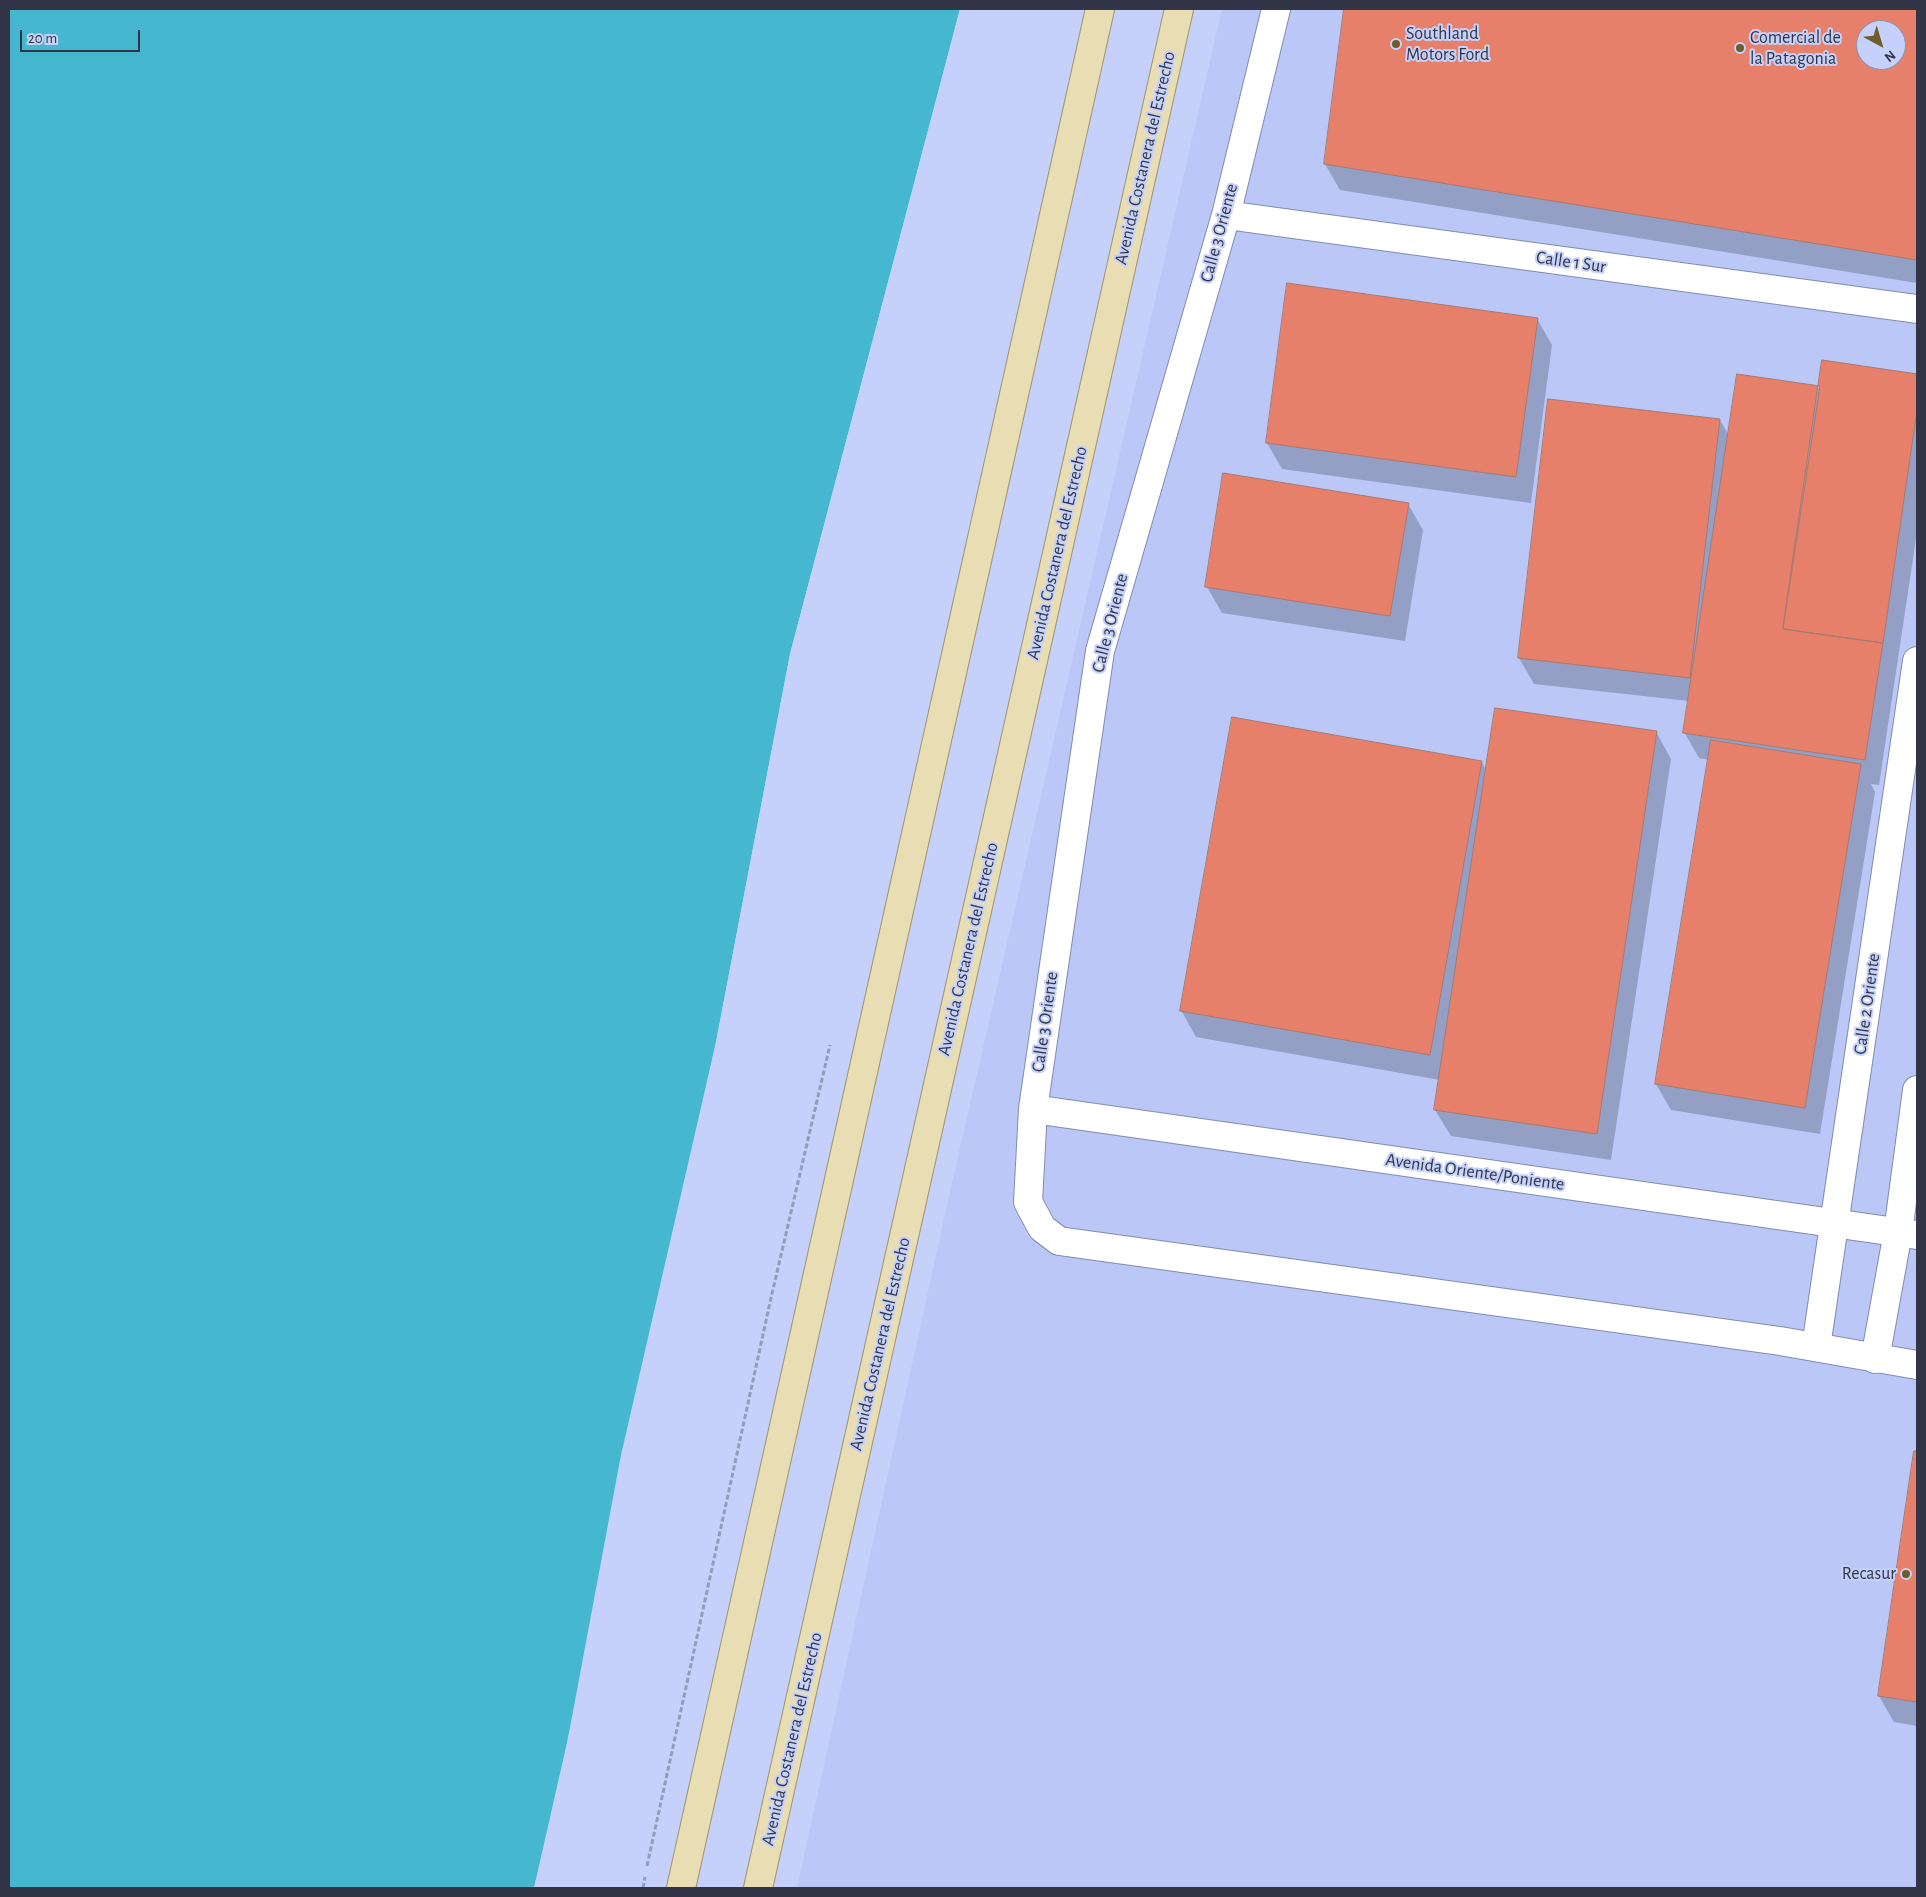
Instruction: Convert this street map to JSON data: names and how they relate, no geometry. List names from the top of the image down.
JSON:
{
  "streets": {
    "main road": ["Avenida Costanera del Estrecho"],
    "street": [
      "Calle 3 Oriente",
      "Calle 1 Sur",
      "Calle 2 Oriente",
      "Avenida Oriente/Poniente"
    ]
  },
  "crossings": [
    ["Calle 3 Oriente", "Calle 1 Sur"],
    ["Calle 3 Oriente", "Calle 2 Oriente"],
    ["Calle 3 Oriente", "Avenida Oriente/Poniente"],
    ["Calle 2 Oriente", "Avenida Oriente/Poniente"]
  ],
  "places": ["Southland Motors Ford", "Comercial de la Patagonia", "Recasur"],
  "scale_bar": "20 m",
  "north": "bottom right"
}
